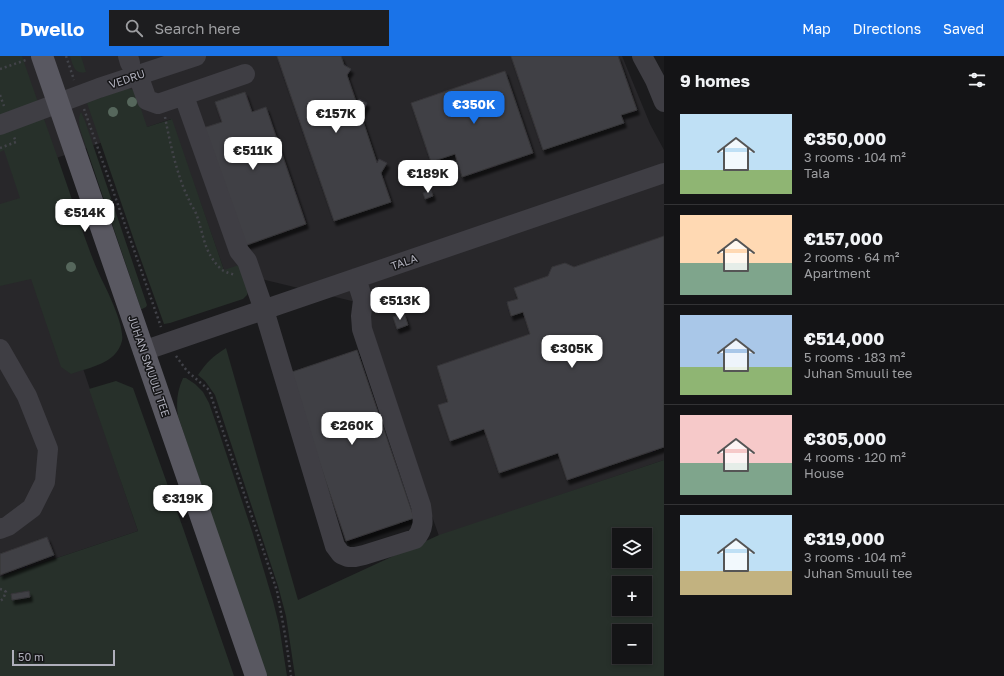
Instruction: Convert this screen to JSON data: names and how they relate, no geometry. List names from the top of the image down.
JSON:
{
  "streets": {
    "main road": ["JUHAN SMUULI TEE"],
    "street": ["VEDRU", "TALA"]
  },
  "crossings": [
    ["VEDRU", "JUHAN SMUULI TEE"],
    ["TALA", "JUHAN SMUULI TEE"]
  ],
  "scale_bar": "50 m",
  "page": {
    "header": "Dwello",
    "search": "Search here",
    "nav": ["Map", "Directions", "Saved"],
    "heading": "9 homes",
    "price": [
      "€350K",
      "€157K",
      "€511K",
      "€189K",
      "€514K",
      "€513K",
      "€305K",
      "€260K",
      "€319K"
    ],
    "list": [
      {
        "name": "€350,000",
        "note": "3 rooms · 104 m² · Tala"
      },
      {
        "name": "€157,000",
        "note": "2 rooms · 64 m² · Apartment"
      },
      {
        "name": "€514,000",
        "note": "5 rooms · 183 m² · Juhan Smuuli tee"
      },
      {
        "name": "€305,000",
        "note": "4 rooms · 120 m² · House"
      },
      {
        "name": "€319,000",
        "note": "3 rooms · 104 m² · Juhan Smuuli tee"
      }
    ],
    "map_buttons": ["+", "−"],
    "scale": "50 m"
  }
}
